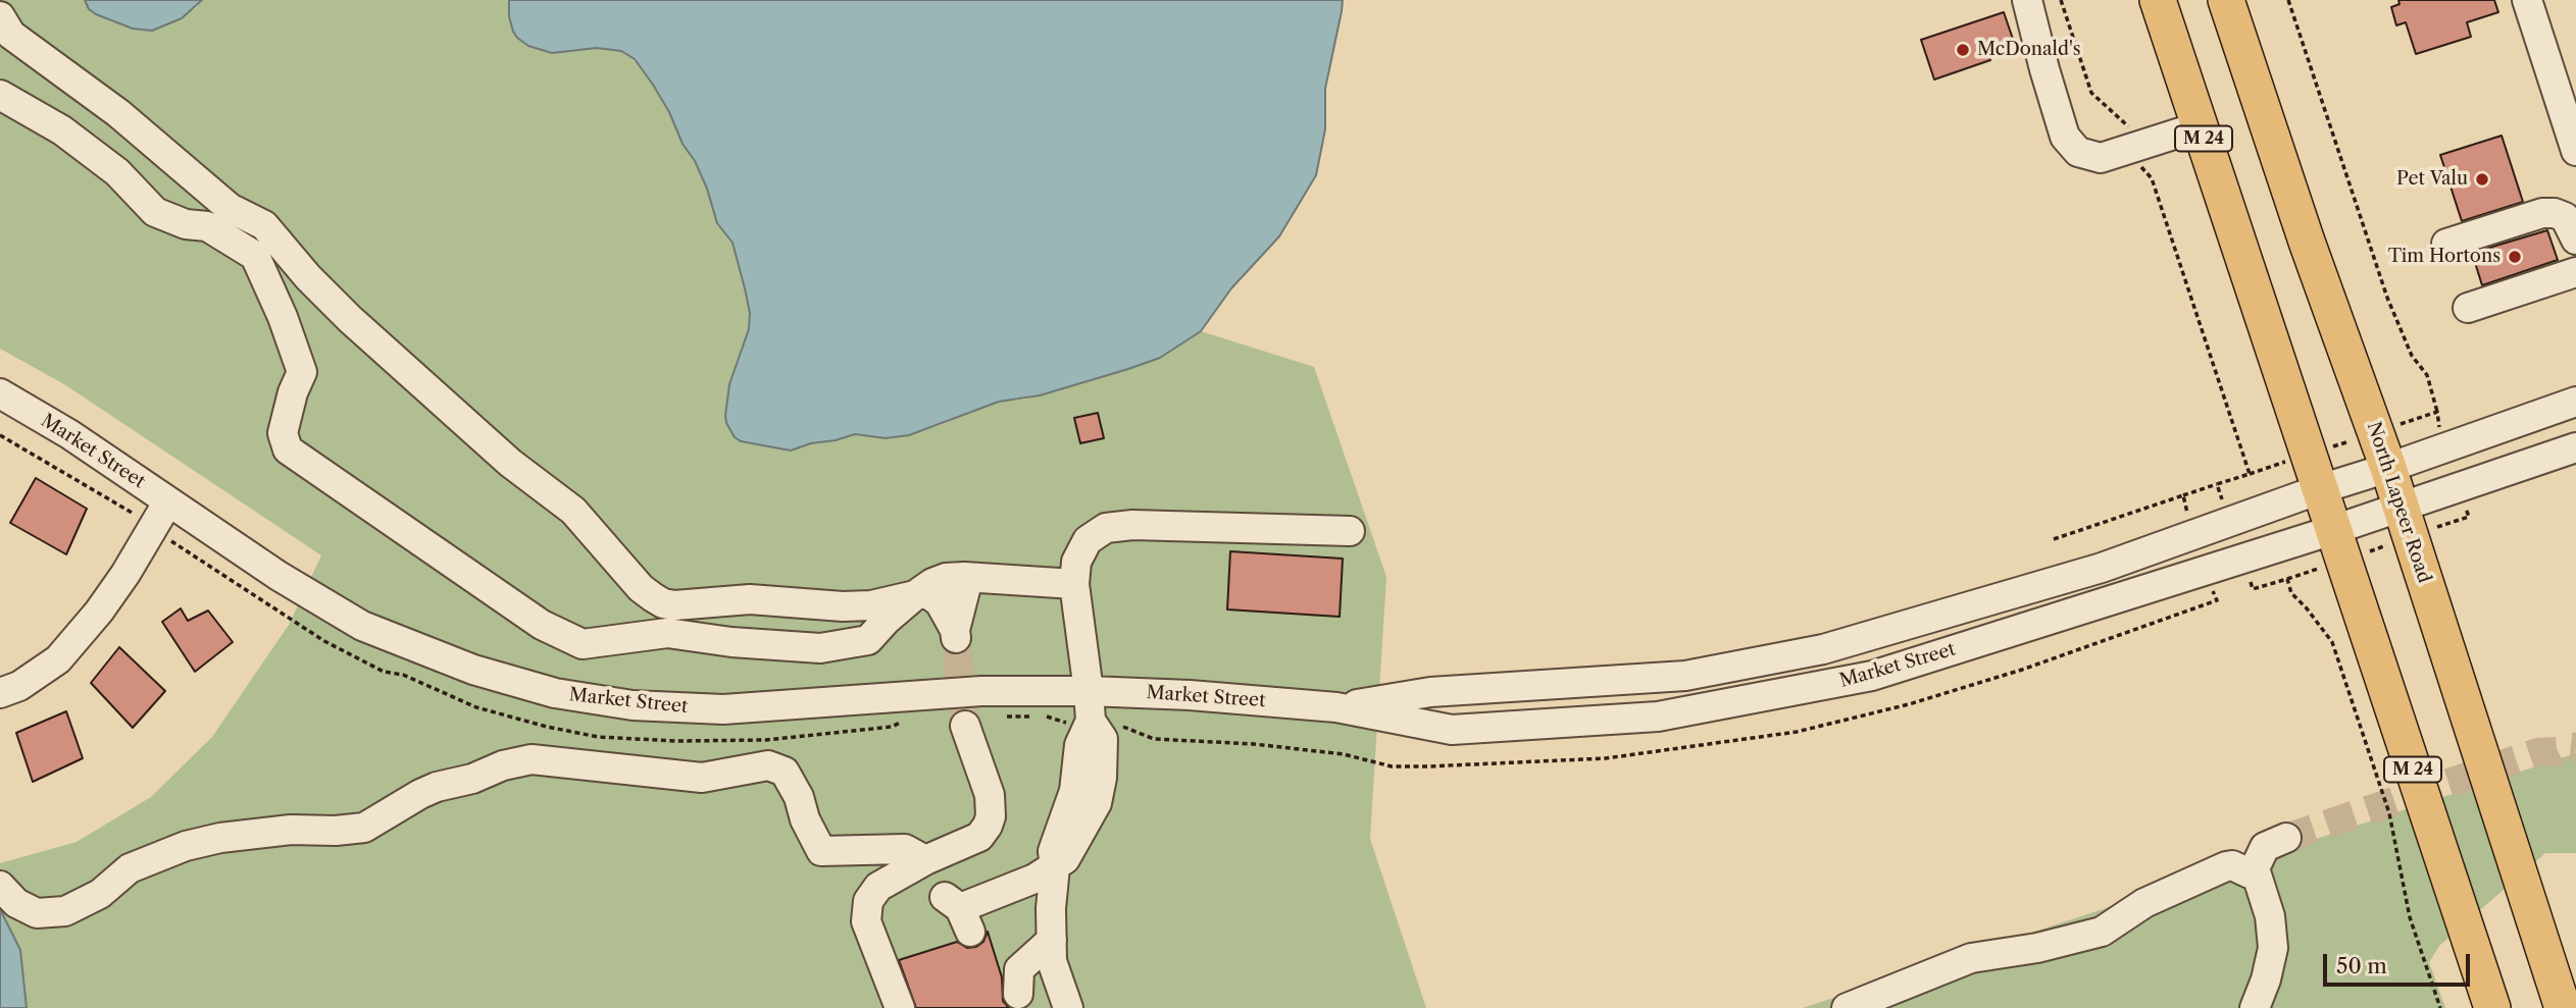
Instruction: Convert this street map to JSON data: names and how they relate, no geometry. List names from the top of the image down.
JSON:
{
  "streets": {
    "main road": ["M 24", "North Lapeer Road"],
    "street": ["Market Street"]
  },
  "crossings": [
    ["M 24", "Market Street"],
    ["Market Street", "North Lapeer Road"]
  ],
  "places": ["McDonald's", "Pet Valu", "Tim Hortons"],
  "scale_bar": "50 m"
}
